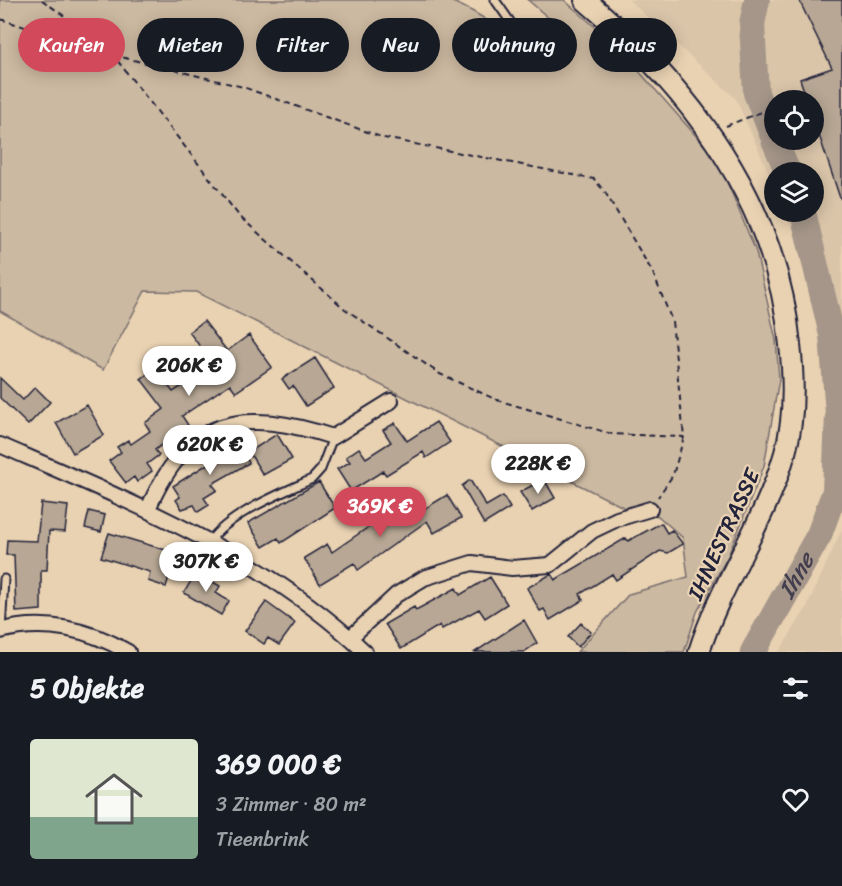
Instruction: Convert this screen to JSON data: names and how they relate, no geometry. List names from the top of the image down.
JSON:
{
  "streets": {
    "main road": ["IHNESTRASSE"]
  },
  "water": ["Ihne"],
  "page": {
    "chip": [
      "Kaufen",
      "Mieten",
      "Filter",
      "Neu",
      "Wohnung",
      "Haus"
    ],
    "price": [
      "206K €",
      "620K €",
      "228K €",
      "369K €",
      "307K €"
    ],
    "heading": "5 Objekte",
    "list": [
      {
        "name": "369 000 €",
        "note": "3 Zimmer · 80 m² · Tieenbrink"
      }
    ]
  }
}
